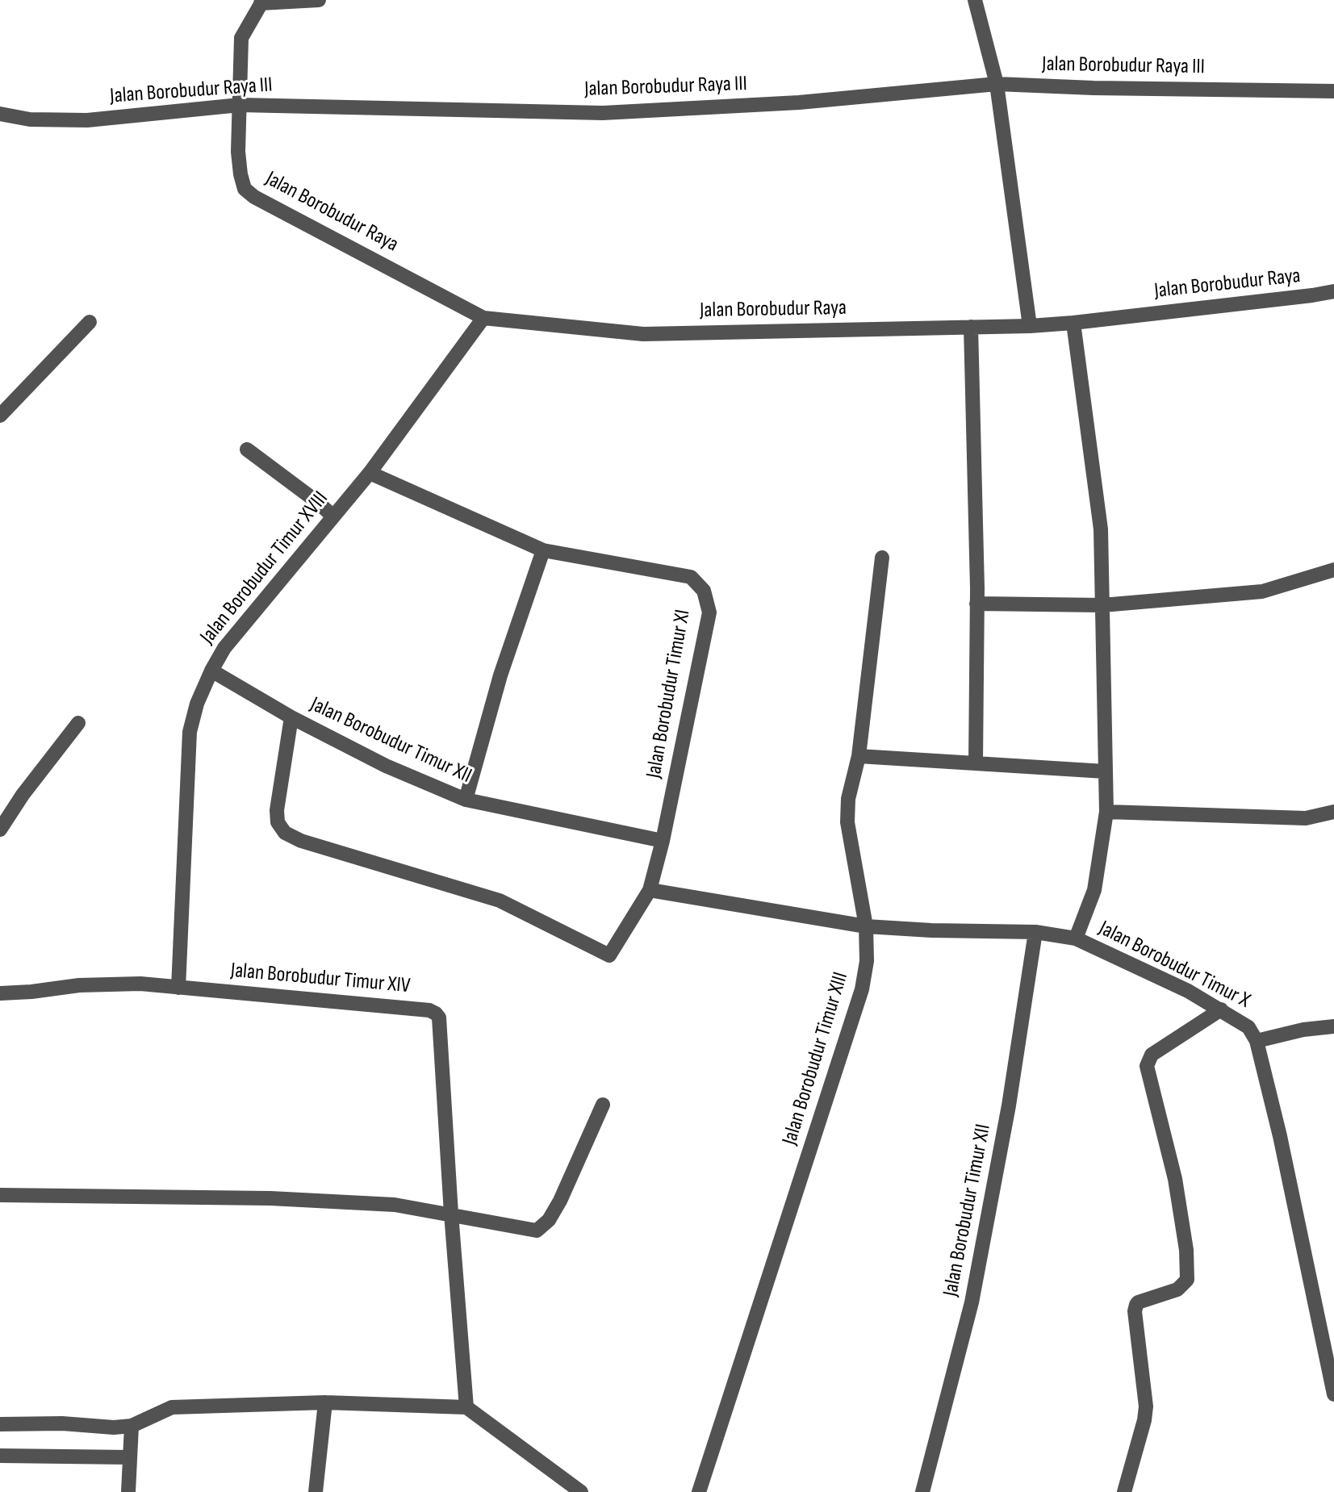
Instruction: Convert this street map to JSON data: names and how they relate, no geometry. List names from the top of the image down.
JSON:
{
  "streets": {
    "street": [
      "Jalan Borobudur Raya III",
      "Jalan Borobudur Raya",
      "Jalan Borobudur Timur XVIII",
      "Jalan Borobudur Timur XI",
      "Jalan Borobudur Timur XII",
      "Jalan Borobudur Timur X",
      "Jalan Borobudur Timur XIV",
      "Jalan Borobudur Timur XIII"
    ]
  },
  "crossings": [
    ["Jalan Borobudur Raya III", "Jalan Borobudur Raya"],
    ["Jalan Borobudur Raya", "Jalan Borobudur Timur XVIII"],
    ["Jalan Borobudur Raya", "Jalan Borobudur Timur X"],
    ["Jalan Borobudur Timur XVIII", "Jalan Borobudur Timur XI"],
    ["Jalan Borobudur Timur XVIII", "Jalan Borobudur Timur XII"],
    ["Jalan Borobudur Timur XVIII", "Jalan Borobudur Timur XIV"],
    ["Jalan Borobudur Timur XI", "Jalan Borobudur Timur XII"],
    ["Jalan Borobudur Timur XI", "Jalan Borobudur Timur X"],
    ["Jalan Borobudur Timur XII", "Jalan Borobudur Timur X"],
    ["Jalan Borobudur Timur X", "Jalan Borobudur Timur XIII"]
  ]
}
